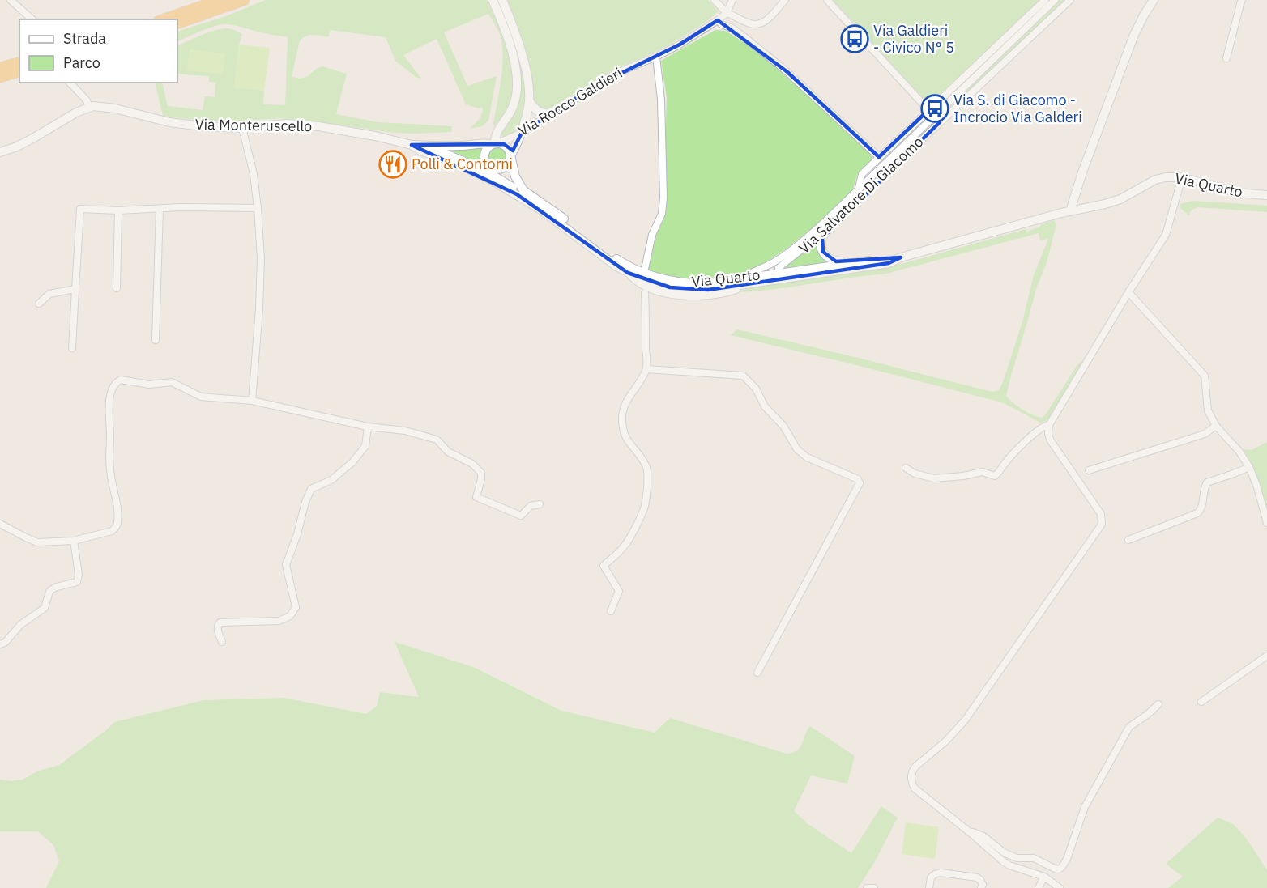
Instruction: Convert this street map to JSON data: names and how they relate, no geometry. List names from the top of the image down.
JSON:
{
  "streets": {
    "street": [
      "Via Rocco Galdieri",
      "Via Monteruscello",
      "Via Quarto",
      "Via Salvatore Di Giacomo"
    ]
  },
  "crossings": [
    ["Via Rocco Galdieri", "Via Monteruscello"],
    ["Via Rocco Galdieri", "Via Quarto"],
    ["Via Monteruscello", "Via Quarto"],
    ["Via Quarto", "Via Salvatore Di Giacomo"]
  ],
  "places": {
    "bus stop": ["Via Galdieri - Civico N° 5", "Via S. di Giacomo - Incrocio Via Galderi"],
    "restaurant": ["Polli & Contorni"]
  },
  "legend": ["Strada", "Parco"]
}
